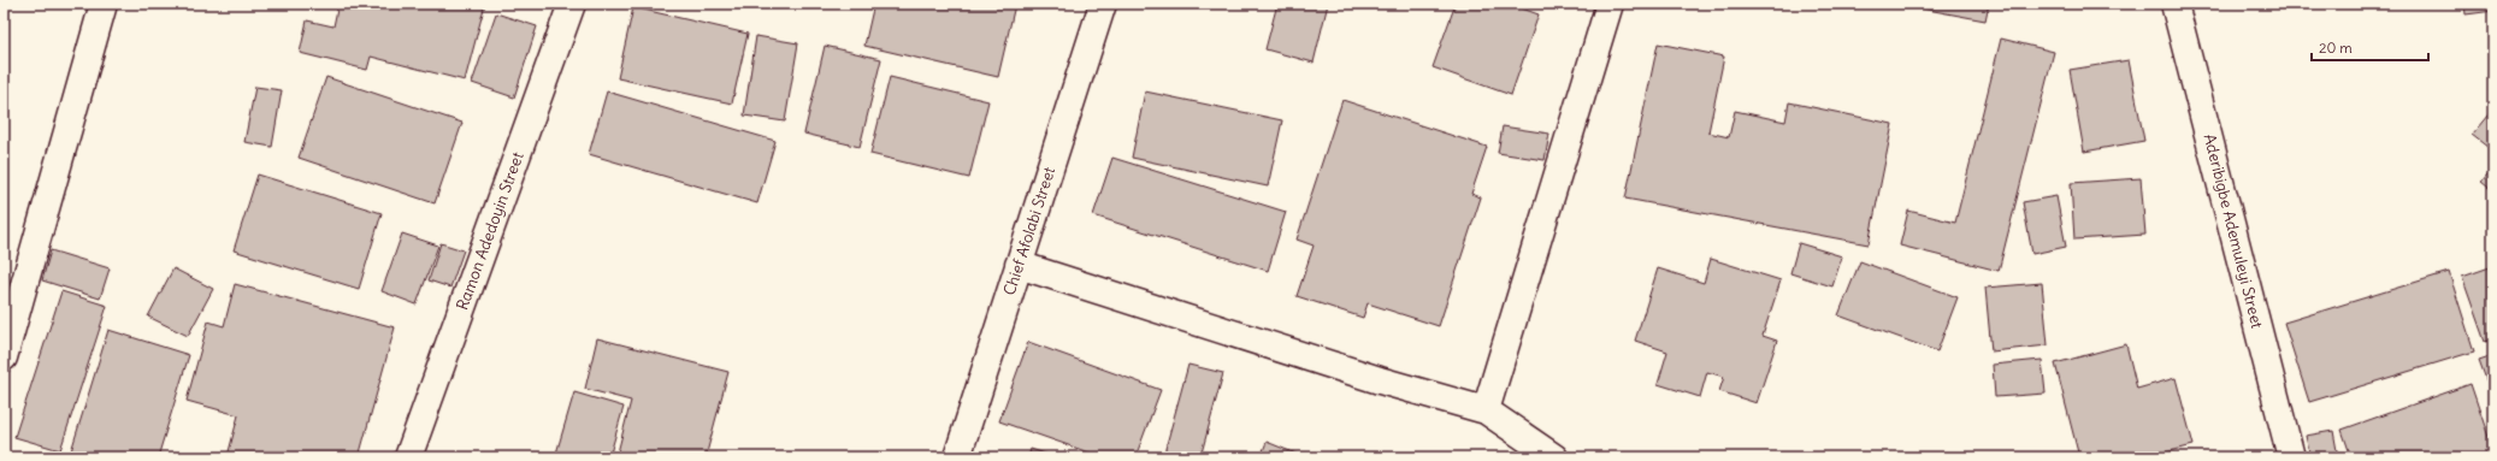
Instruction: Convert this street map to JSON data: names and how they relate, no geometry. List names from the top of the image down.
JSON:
{
  "streets": {
    "street": ["Ramon Adedoyin Street", "Chief Afolabi Street", "Aderibigbe Ademuleyi Street"]
  },
  "scale_bar": "20 m"
}
